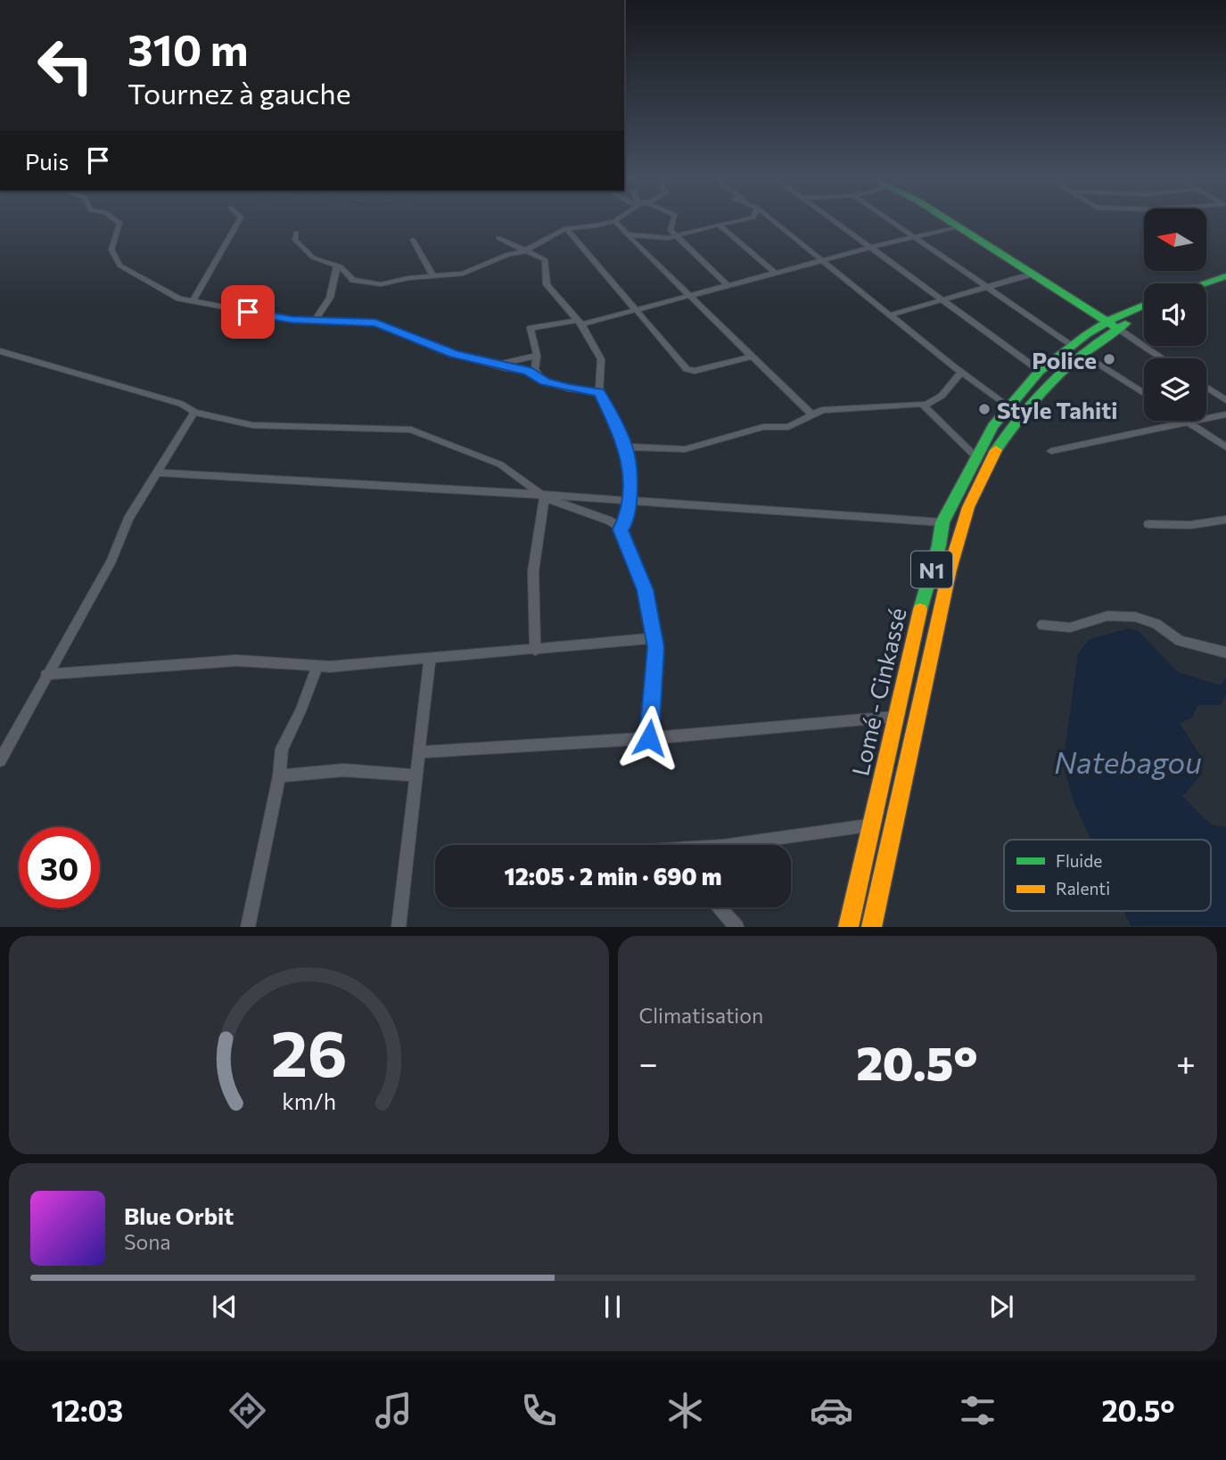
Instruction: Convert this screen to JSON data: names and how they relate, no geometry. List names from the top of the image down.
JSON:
{
  "streets": {
    "main road": ["N1", "Lomé - Cinkassé"]
  },
  "water": ["Natebagou"],
  "places": ["Police", "Style Tahiti"],
  "legend": ["Fluide", "Ralenti"],
  "north": "left",
  "page": {
    "turn": ["310 m", "Tournez à gauche"],
    "then": "Puis",
    "limit": "30",
    "trip": "12:05 · 2 min · 690 m",
    "tile": "Climatisation",
    "heat": ["−", "20.5°", "+"],
    "song": ["Blue Orbit", "Sona"],
    "tabs": ["12:03", "20.5°"],
    "gauge": ["26", "km/h"]
  }
}
